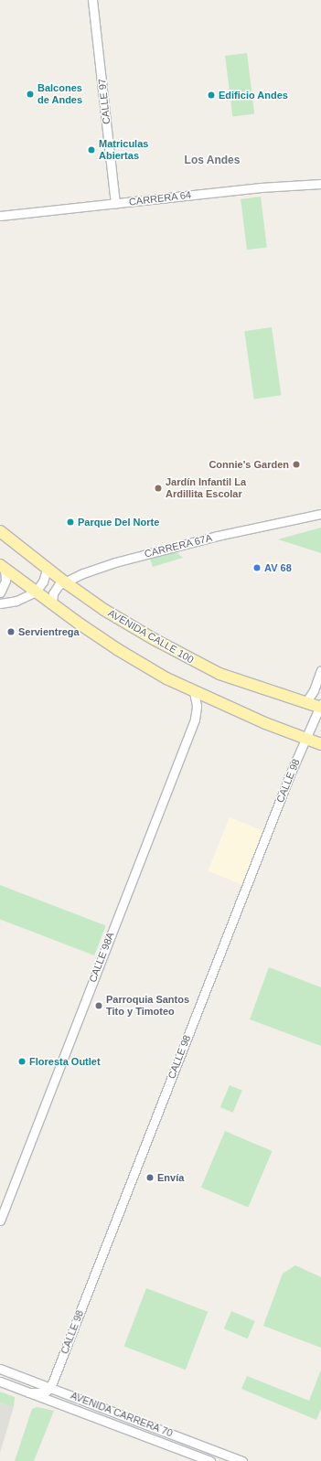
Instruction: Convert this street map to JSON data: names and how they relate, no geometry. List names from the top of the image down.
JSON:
{
  "streets": {
    "main road": ["AVENIDA CALLE 100"],
    "street": [
      "CALLE 97",
      "CARRERA 64",
      "CARRERA 67A",
      "CALLE 98",
      "CALLE 98A",
      "AVENIDA CARRERA 70"
    ]
  },
  "crossings": [
    ["CALLE 97", "CARRERA 64"],
    ["CARRERA 67A", "AVENIDA CALLE 100"],
    ["AVENIDA CALLE 100", "CALLE 98"],
    ["CALLE 98", "AVENIDA CARRERA 70"]
  ],
  "districts": ["Los Andes"],
  "places": [
    "Balcones de Andes",
    "Edificio Andes",
    "Matriculas Abiertas",
    "Connie's Garden",
    "Jardín Infantil La Ardillita Escolar",
    "Parque Del Norte",
    "AV 68",
    "Servientrega",
    "Parroquia Santos Tito y Timoteo",
    "Floresta Outlet",
    "Envía"
  ]
}
